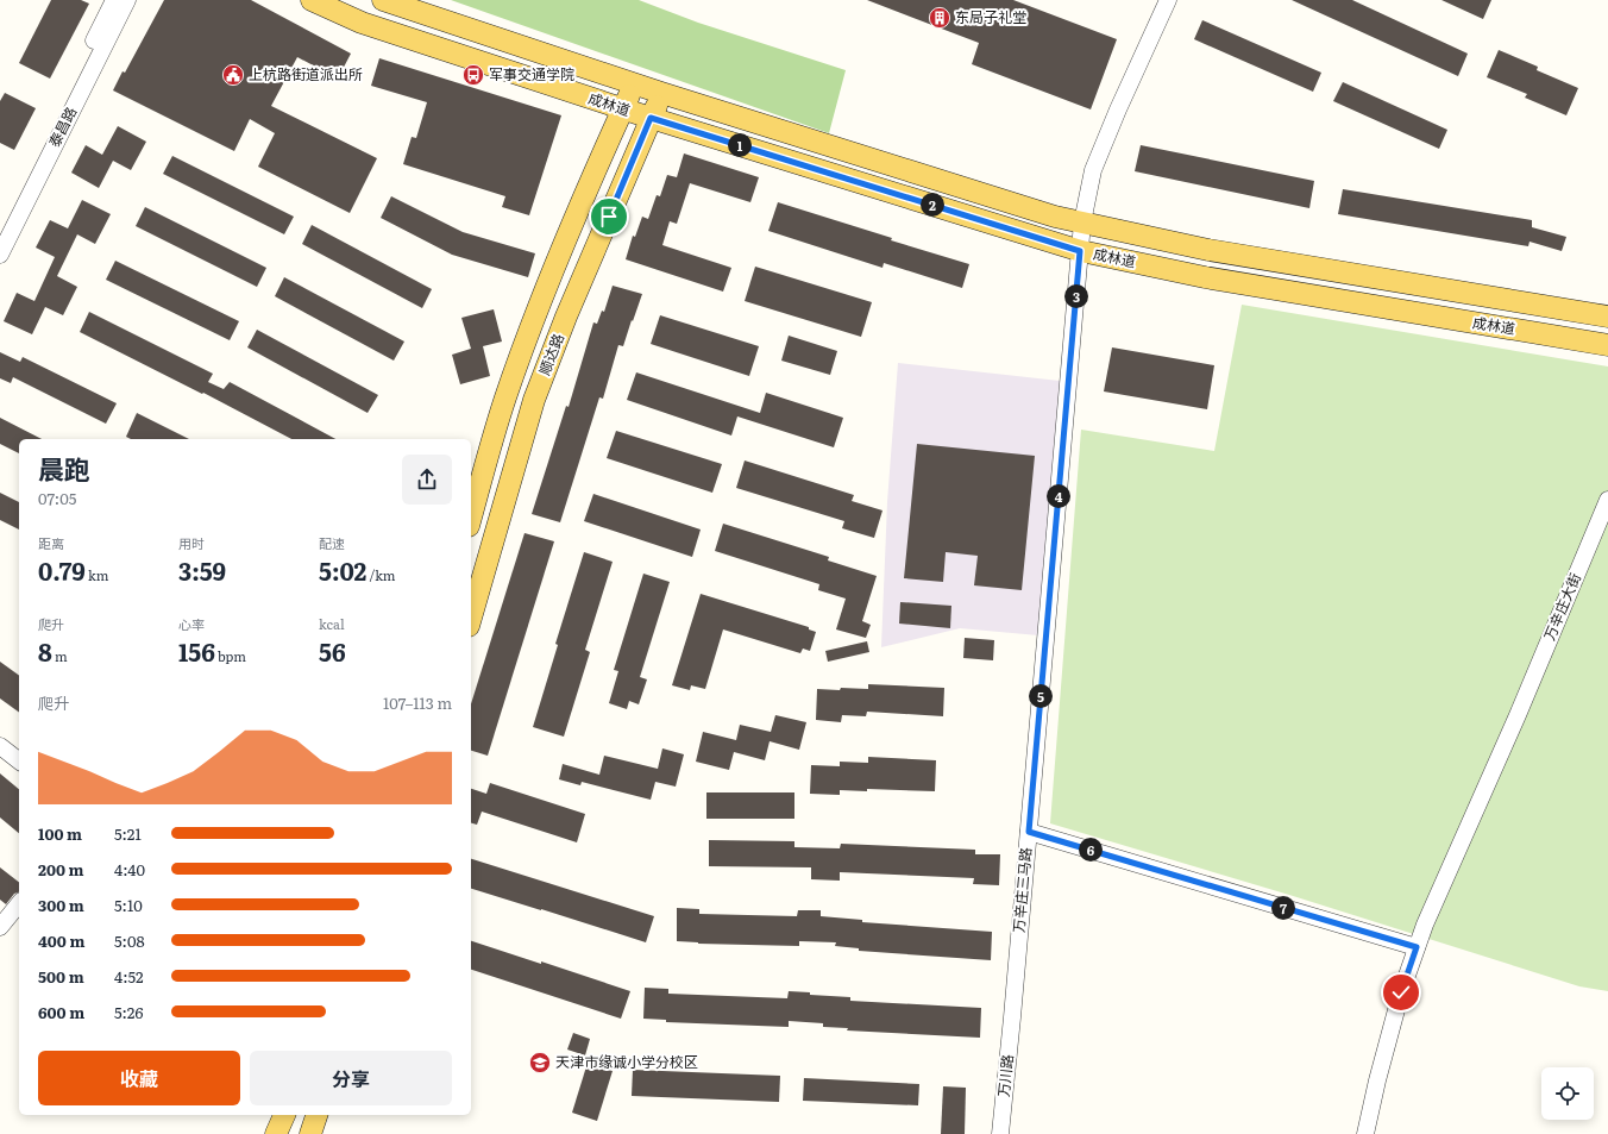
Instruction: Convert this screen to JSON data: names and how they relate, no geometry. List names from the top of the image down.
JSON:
{
  "streets": {
    "main road": ["成林道", "顺达路"],
    "street": [
      "泰昌路",
      "万辛庄大街",
      "万辛庄三马路",
      "万川路"
    ]
  },
  "crossings": [
    ["成林道", "顺达路"],
    ["成林道", "万辛庄三马路"],
    ["万辛庄三马路", "万川路"]
  ],
  "places": {
    "building": ["东局子礼堂"],
    "public building": ["上杭路街道派出所"],
    "bus stop": ["军事交通学院"],
    "school or university": ["天津市缘诚小学分校区"]
  },
  "page": {
    "pins": [
      "1",
      "2",
      "3",
      "4",
      "5",
      "6",
      "7"
    ],
    "heading": ["晨跑", "07:05"],
    "stats": [
      ["距离", "0.79 km"],
      ["用时", "3:59"],
      ["配速", "5:02 /km"],
      ["爬升", "8 m"],
      ["心率", "156 bpm"],
      ["kcal", "56"]
    ],
    "chart": ["爬升", "107–113 m"],
    "list": [
      {
        "name": "100 m",
        "note": "5:21"
      },
      {
        "name": "200 m",
        "note": "4:40"
      },
      {
        "name": "300 m",
        "note": "5:10"
      },
      {
        "name": "400 m",
        "note": "5:08"
      },
      {
        "name": "500 m",
        "note": "4:52"
      },
      {
        "name": "600 m",
        "note": "5:26"
      }
    ],
    "buttons": ["收藏", "分享"]
  }
}
